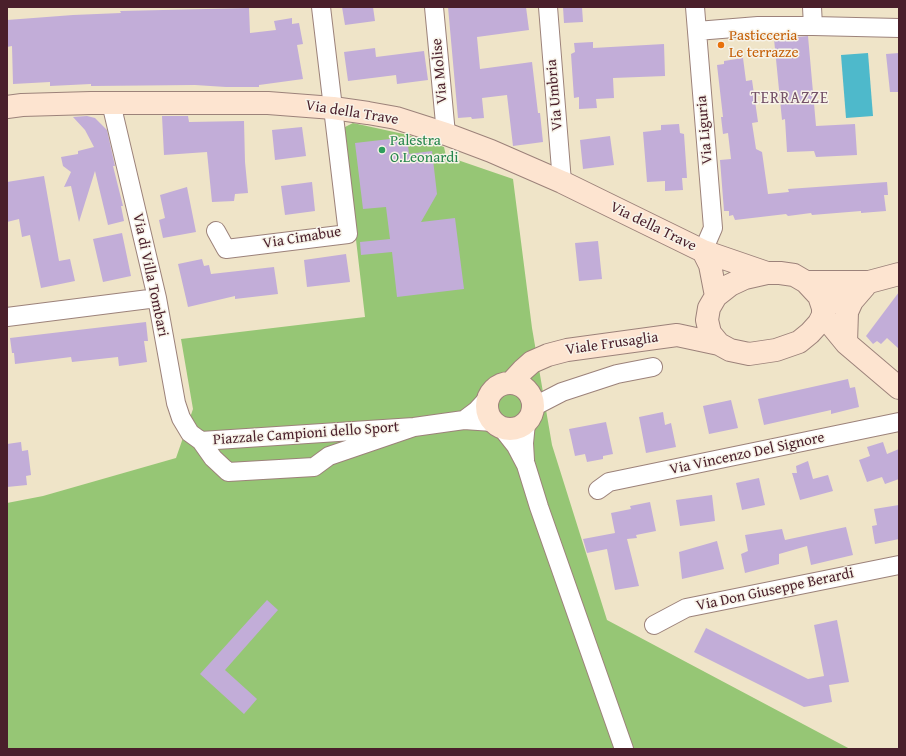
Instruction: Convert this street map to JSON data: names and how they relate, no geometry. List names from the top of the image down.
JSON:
{
  "streets": {
    "street": [
      "Via Molise",
      "Via Umbria",
      "Via della Trave",
      "Via Liguria",
      "Via Cimabue",
      "Via di Villa Tombari",
      "Viale Frusaglia",
      "Piazzale Campioni dello Sport",
      "Via Vincenzo Del Signore",
      "Via Don Giuseppe Berardi"
    ]
  },
  "crossings": [
    ["Via Molise", "Via della Trave"],
    ["Via Umbria", "Via della Trave"],
    ["Via della Trave", "Via Liguria"],
    ["Via della Trave", "Via Cimabue"],
    ["Via della Trave", "Via di Villa Tombari"],
    ["Via della Trave", "Viale Frusaglia"],
    ["Via di Villa Tombari", "Piazzale Campioni dello Sport"],
    ["Viale Frusaglia", "Piazzale Campioni dello Sport"]
  ],
  "districts": ["TERRAZZE"],
  "places": ["Pasticceria Le terrazze", "Palestra O.Leonardi"]
}
